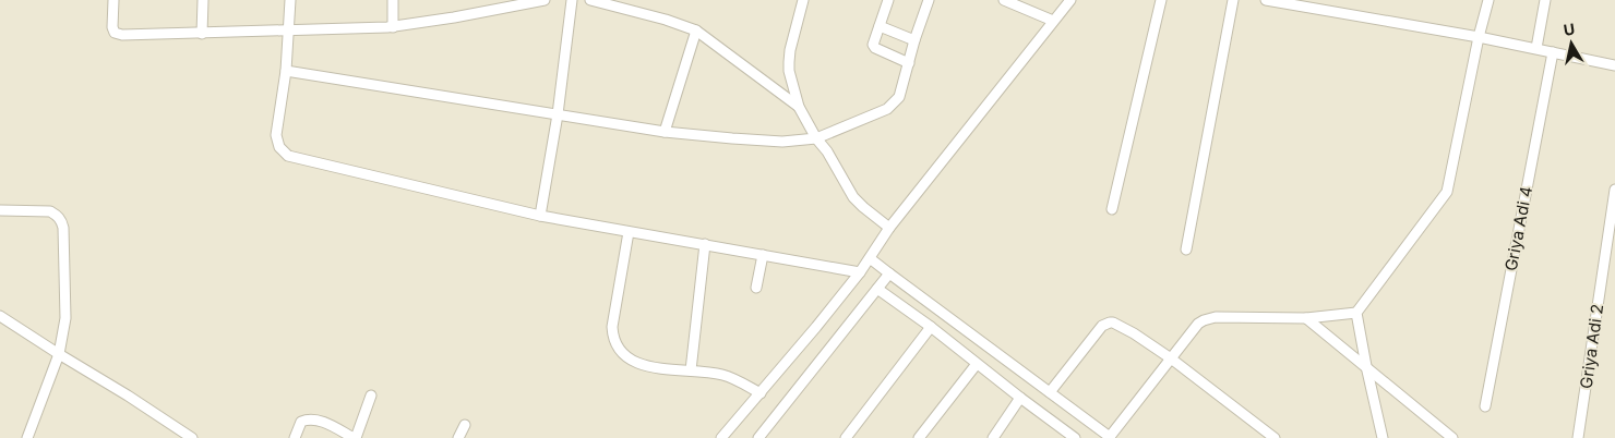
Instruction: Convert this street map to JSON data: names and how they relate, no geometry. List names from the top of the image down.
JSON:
{
  "streets": {
    "street": ["Griya Adi 4", "Griya Adi 2"]
  },
  "north": "top"
}
